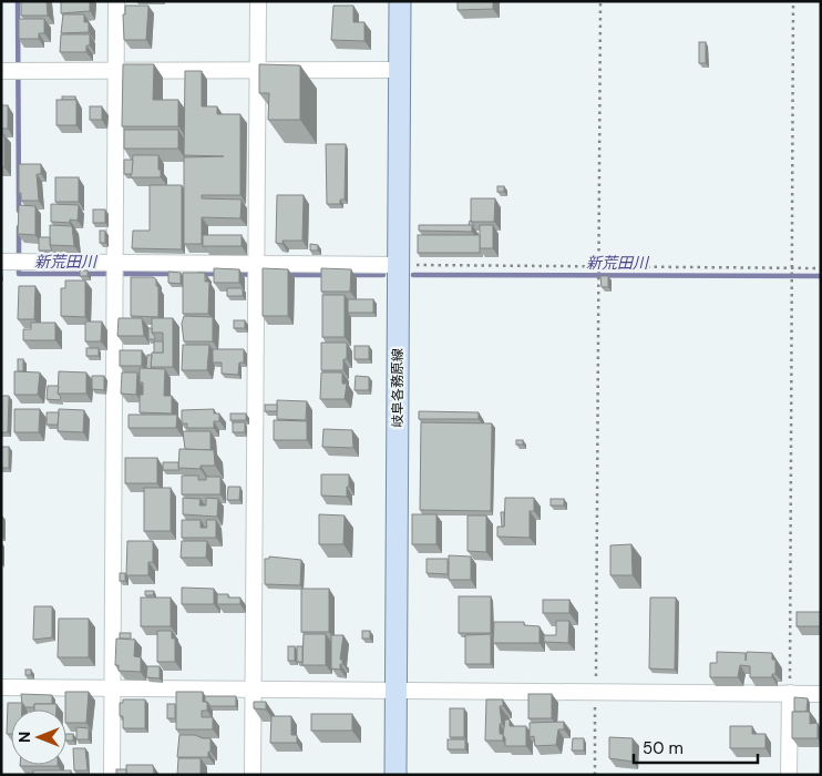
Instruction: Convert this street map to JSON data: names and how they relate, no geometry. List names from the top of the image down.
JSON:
{
  "streets": {
    "main road": ["岐阜各務原線"]
  },
  "water": ["新荒田川"],
  "scale_bar": "50 m",
  "north": "left"
}
